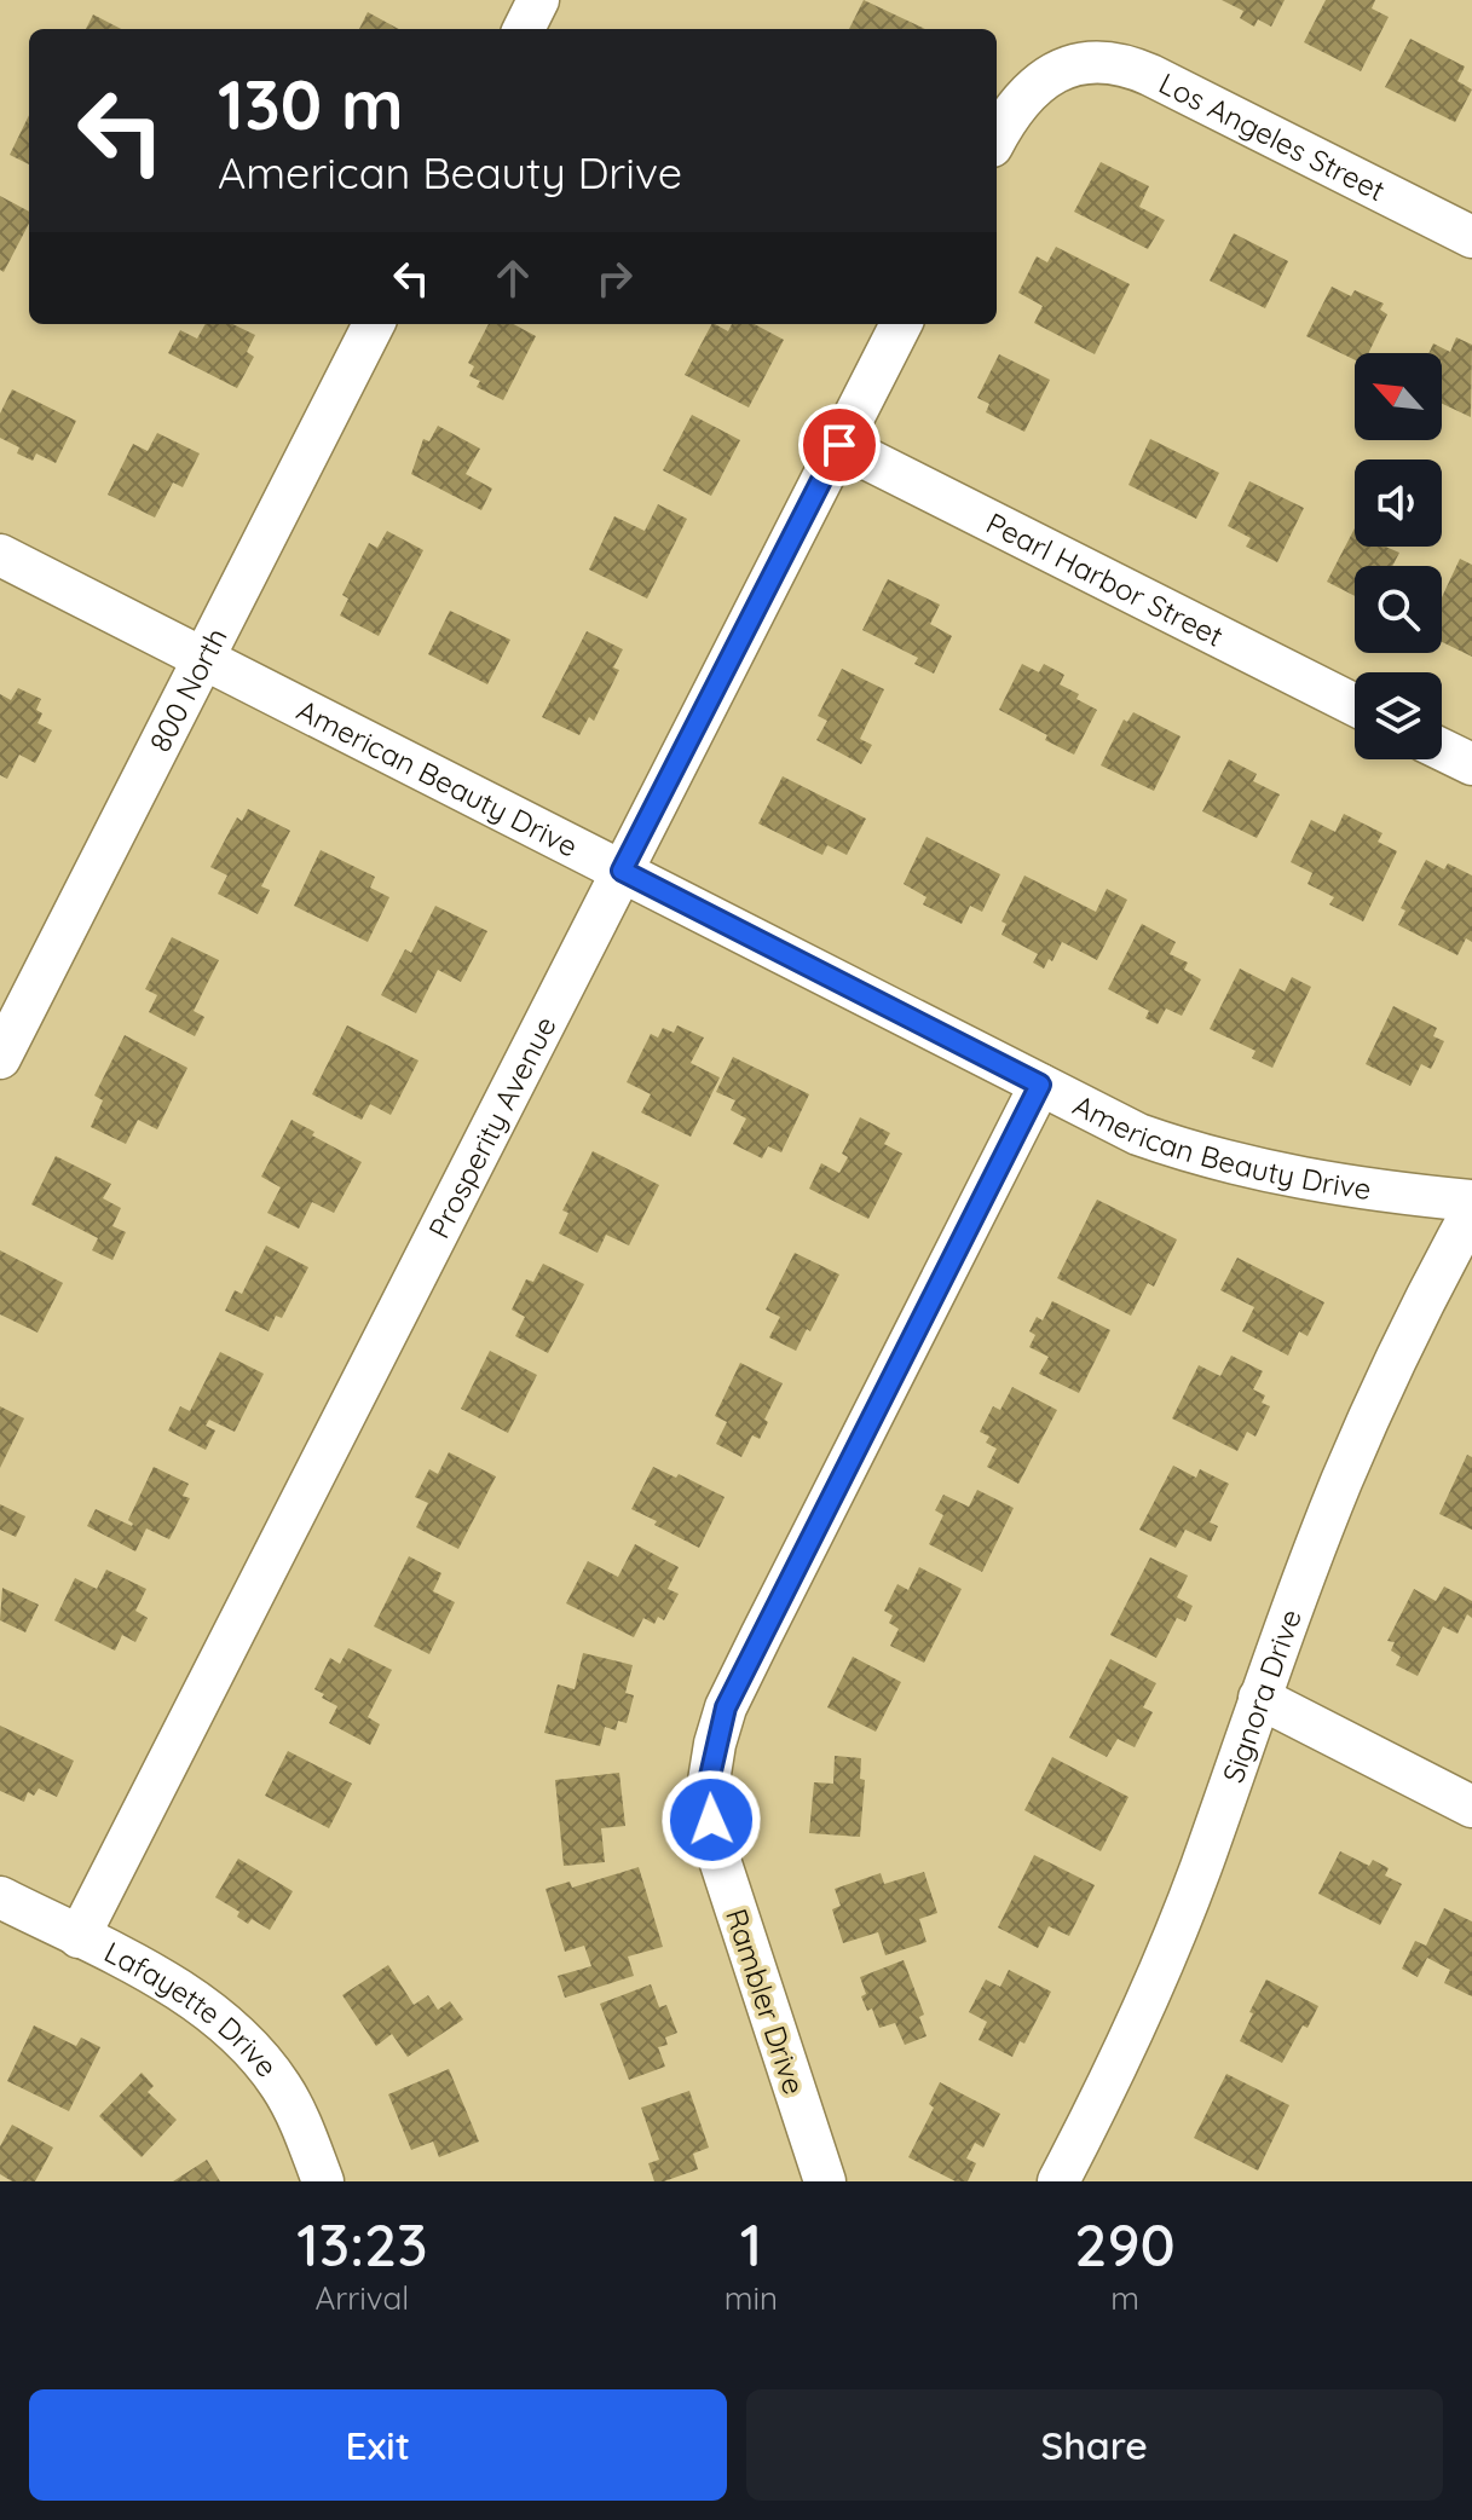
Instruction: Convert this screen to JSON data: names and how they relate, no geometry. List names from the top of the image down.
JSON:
{
  "streets": {
    "street": [
      "Los Angeles Street",
      "Pearl Harbor Street",
      "800 North",
      "American Beauty Drive",
      "Prosperity Avenue",
      "Signora Drive",
      "Rambler Drive",
      "Lafayette Drive"
    ]
  },
  "crossings": [
    ["Pearl Harbor Street", "Prosperity Avenue"],
    ["800 North", "American Beauty Drive"],
    ["American Beauty Drive", "Prosperity Avenue"],
    ["American Beauty Drive", "Rambler Drive"],
    ["Prosperity Avenue", "Lafayette Drive"]
  ],
  "north": "top left",
  "page": {
    "turn": ["130 m", "American Beauty Drive"],
    "eta": [
      "13:23",
      "Arrival",
      "1",
      "min",
      "290",
      "m"
    ],
    "buttons": ["Exit", "Share"]
  }
}
